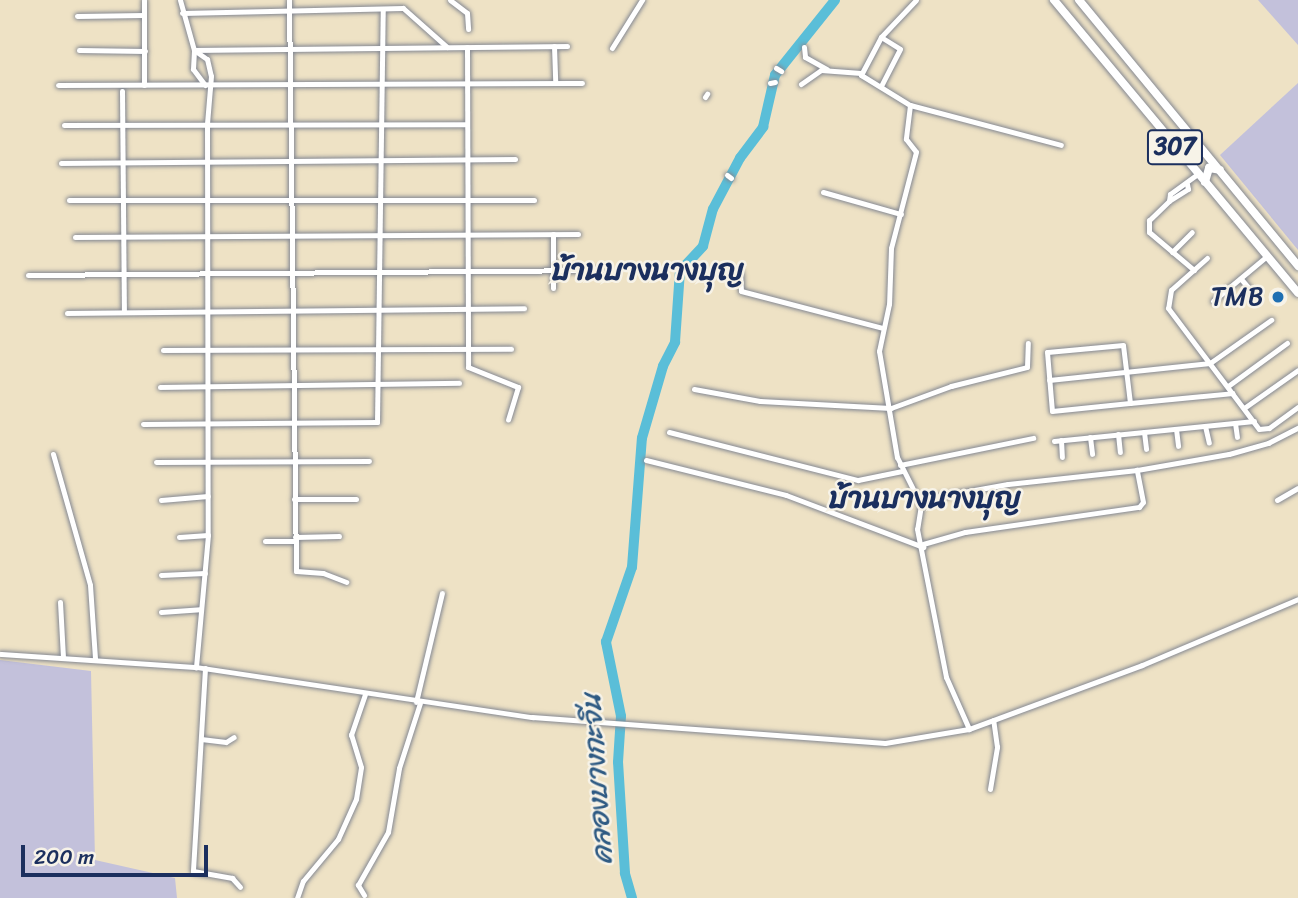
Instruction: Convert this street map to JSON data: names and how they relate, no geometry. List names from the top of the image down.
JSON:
{
  "streets": {
    "main road": ["307"]
  },
  "districts": ["บ้านบางนางบุญ", "บ้านบางนางบุญ"],
  "water": ["คลองบางกะจีน"],
  "places": ["TMB"],
  "scale_bar": "200 m"
}
